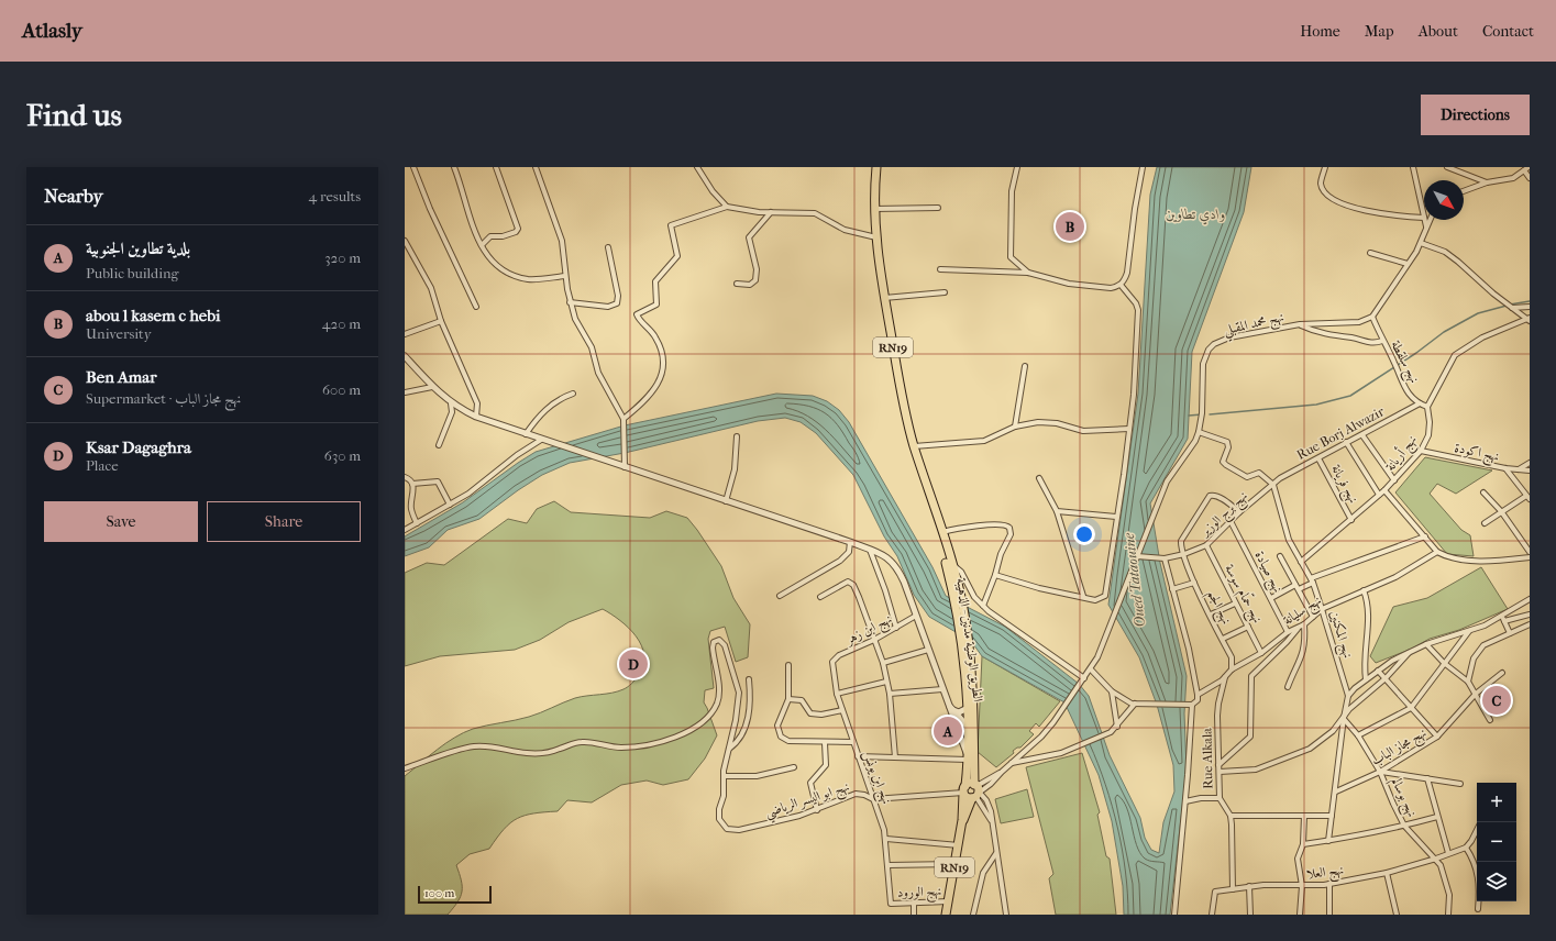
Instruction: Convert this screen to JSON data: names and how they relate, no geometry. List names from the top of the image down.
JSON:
{
  "streets": {
    "main road": ["RN19", "الطريق الوطنية مدنين - الذهيبة"],
    "street": [
      "نهج محمد المقبلي",
      "نهج سلقطة",
      "Rue Borj Alwazir",
      "نهج اكودة",
      "نهج أريانة",
      "نهج فريانة",
      "نهج برج الوزير",
      "نهج صيادة",
      "نهج حمّام سوسة",
      "نهج الجم",
      "نهج سليانة",
      "نهج ابن زهر",
      "نهج المكنين",
      "نهج مجاز الباب",
      "Rue Alkala",
      "نهج ابن يونس",
      "نهج بوسالم",
      "نهج ابو اليسر الرياضي",
      "نهج العلا",
      "نهج الورود"
    ]
  },
  "crossings": [
    ["نهج محمد المقبلي", "نهج سلقطة"],
    ["نهج محمد المقبلي", "الطريق الوطنية مدنين - الذهيبة"],
    ["نهج سلقطة", "Rue Borj Alwazir"],
    ["نهج سلقطة", "نهج أريانة"],
    ["Rue Borj Alwazir", "نهج فريانة"],
    ["Rue Borj Alwazir", "نهج برج الوزير"],
    ["Rue Borj Alwazir", "نهج المكنين"],
    ["نهج اكودة", "نهج أريانة"],
    ["نهج أريانة", "نهج فريانة"],
    ["نهج أريانة", "نهج المكنين"],
    ["نهج برج الوزير", "نهج صيادة"],
    ["نهج برج الوزير", "نهج حمّام سوسة"],
    ["نهج برج الوزير", "نهج الجم"],
    ["نهج برج الوزير", "نهج المكنين"],
    ["نهج صيادة", "نهج سليانة"],
    ["نهج حمّام سوسة", "نهج سليانة"],
    ["نهج الجم", "نهج سليانة"],
    ["نهج سليانة", "نهج المكنين"],
    ["نهج سليانة", "Rue Alkala"],
    ["نهج ابن زهر", "نهج ابن يونس"],
    ["نهج المكنين", "نهج مجاز الباب"],
    ["نهج المكنين", "نهج بوسالم"],
    ["الطريق الوطنية مدنين - الذهيبة", "نهج ابو اليسر الرياضي"],
    ["الطريق الوطنية مدنين - الذهيبة", "نهج الورود"],
    ["نهج مجاز الباب", "نهج بوسالم"],
    ["Rue Alkala", "نهج العلا"],
    ["نهج ابن يونس", "نهج ابو اليسر الرياضي"],
    ["نهج ابن يونس", "نهج الورود"],
    ["نهج بوسالم", "نهج العلا"]
  ],
  "water": ["وادي تطاوين", "Oued Tataouine"],
  "scale_bar": "100 m",
  "north": "bottom right",
  "page": {
    "header": "Atlasly",
    "nav": [
      "Home",
      "Map",
      "About",
      "Contact"
    ],
    "buttons": [
      "Directions",
      ["Save", "Share"]
    ],
    "title": "Find us",
    "heading": ["Nearby", "4 results"],
    "pins": [
      "B",
      "D",
      "C",
      "A"
    ],
    "list": [
      {
        "mark": "A",
        "name": "بلدية تطاوين الجنوبية",
        "note": "Public building",
        "value": "320 m"
      },
      {
        "mark": "B",
        "name": "abou l kasem c hebi",
        "note": "University",
        "value": "420 m"
      },
      {
        "mark": "C",
        "name": "Ben Amar",
        "note": "Supermarket · نهج مجاز الباب",
        "value": "600 m"
      },
      {
        "mark": "D",
        "name": "Ksar Dagaghra",
        "note": "Place",
        "value": "630 m"
      }
    ],
    "map_buttons": ["+", "−"],
    "scale": "100 m"
  }
}
